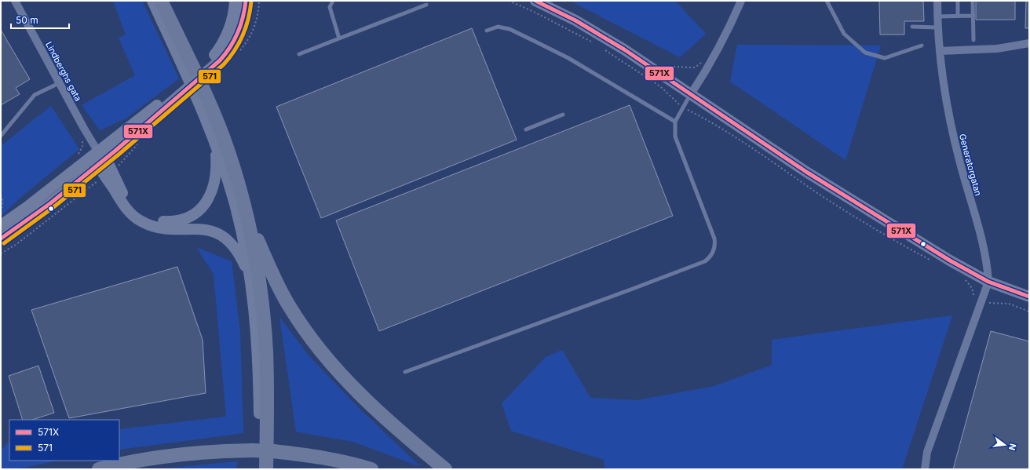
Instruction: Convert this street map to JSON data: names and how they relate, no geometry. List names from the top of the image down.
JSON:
{
  "streets": {
    "street": ["Lindberghs gata", "Generatorgatan"]
  },
  "lines": ["transit line 571X", "transit line 571"],
  "legend": ["571X", "571"],
  "scale_bar": "50 m",
  "north": "right"
}
